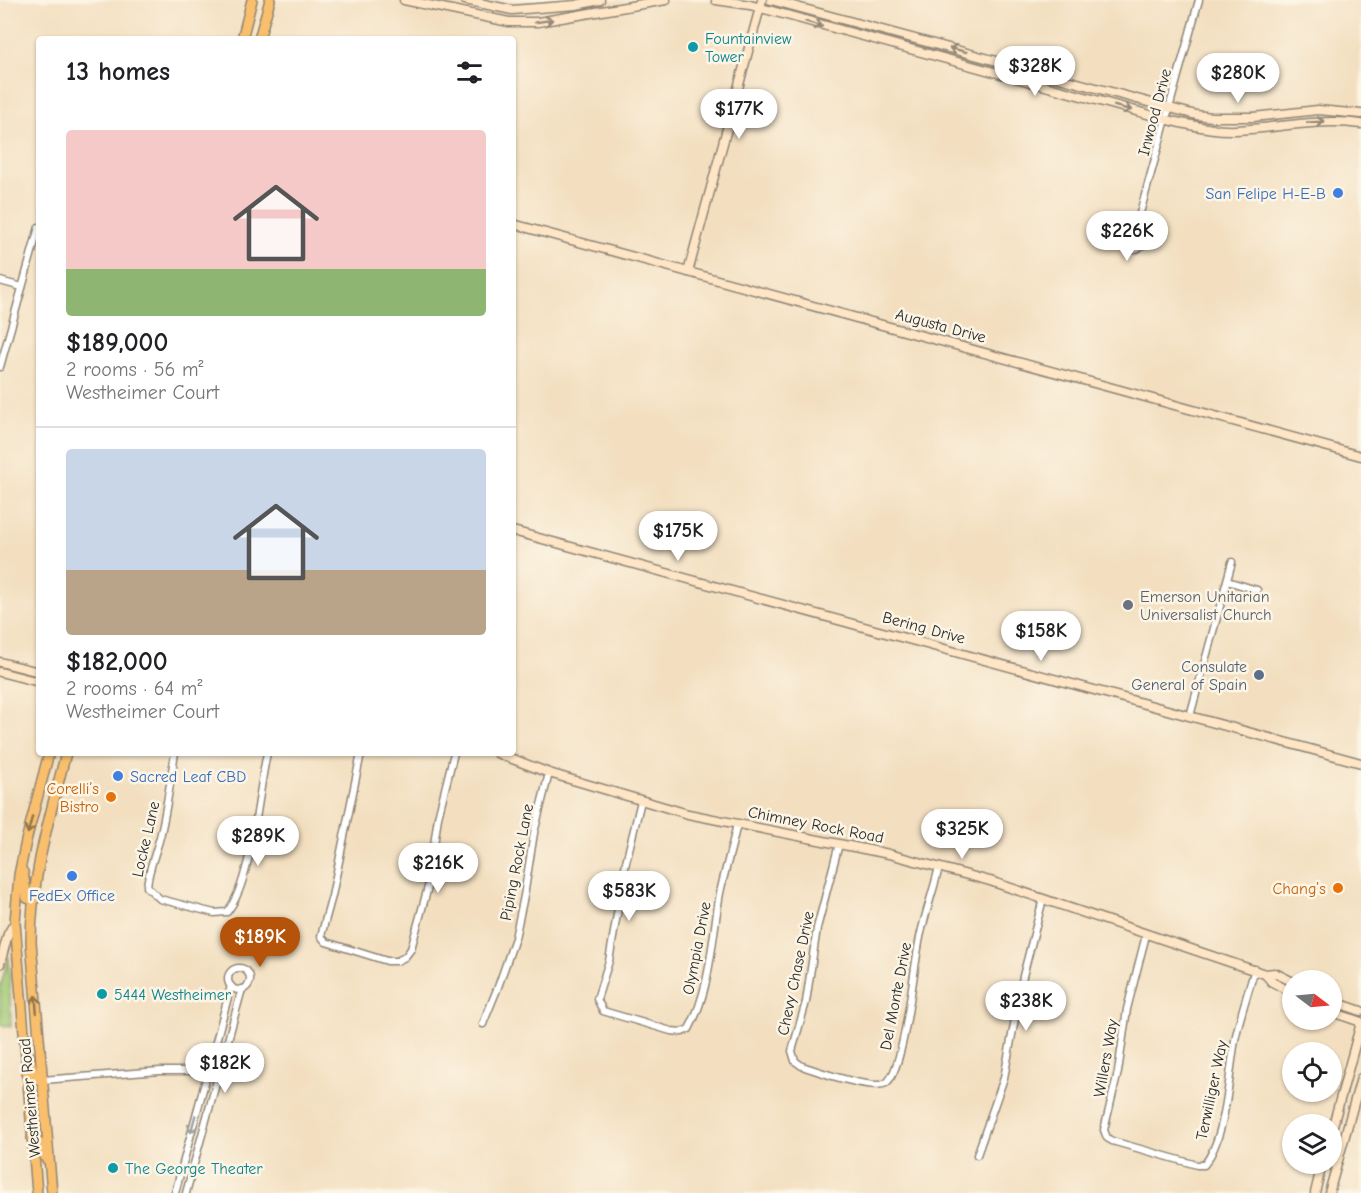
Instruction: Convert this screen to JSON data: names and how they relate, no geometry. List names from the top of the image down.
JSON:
{
  "streets": {
    "main road": [
      "Augusta Drive",
      "Bering Drive",
      "Chimney Rock Road",
      "Westheimer Road"
    ],
    "street": [
      "Inwood Drive",
      "Locke Lane",
      "Piping Rock Lane",
      "Olympia Drive",
      "Chevy Chase Drive",
      "Del Monte Drive",
      "Willers Way",
      "Terwilliger Way"
    ]
  },
  "crossings": [
    ["Chimney Rock Road", "Piping Rock Lane"],
    ["Chimney Rock Road", "Olympia Drive"],
    ["Chimney Rock Road", "Chevy Chase Drive"],
    ["Chimney Rock Road", "Del Monte Drive"],
    ["Chimney Rock Road", "Willers Way"],
    ["Chimney Rock Road", "Terwilliger Way"],
    ["Chevy Chase Drive", "Del Monte Drive"],
    ["Willers Way", "Terwilliger Way"]
  ],
  "places": [
    "Fountainview Tower",
    "San Felipe H-E-B",
    "Emerson Unitarian Universalist Church",
    "Consulate General of Spain",
    "Sacred Leaf CBD",
    "Corelli’s Bistro",
    "FedEx Office",
    "Chang’s",
    "5444 Westheimer",
    "The George Theater"
  ],
  "north": "right",
  "page": {
    "heading": "13 homes",
    "price": [
      "$328K",
      "$280K",
      "$177K",
      "$226K",
      "$175K",
      "$158K",
      "$325K",
      "$289K",
      "$216K",
      "$583K",
      "$189K",
      "$238K",
      "$182K"
    ],
    "list": [
      {
        "name": "$189,000",
        "note": "2 rooms · 56 m² · Westheimer Court"
      },
      {
        "name": "$182,000",
        "note": "2 rooms · 64 m² · Westheimer Court"
      }
    ]
  }
}
